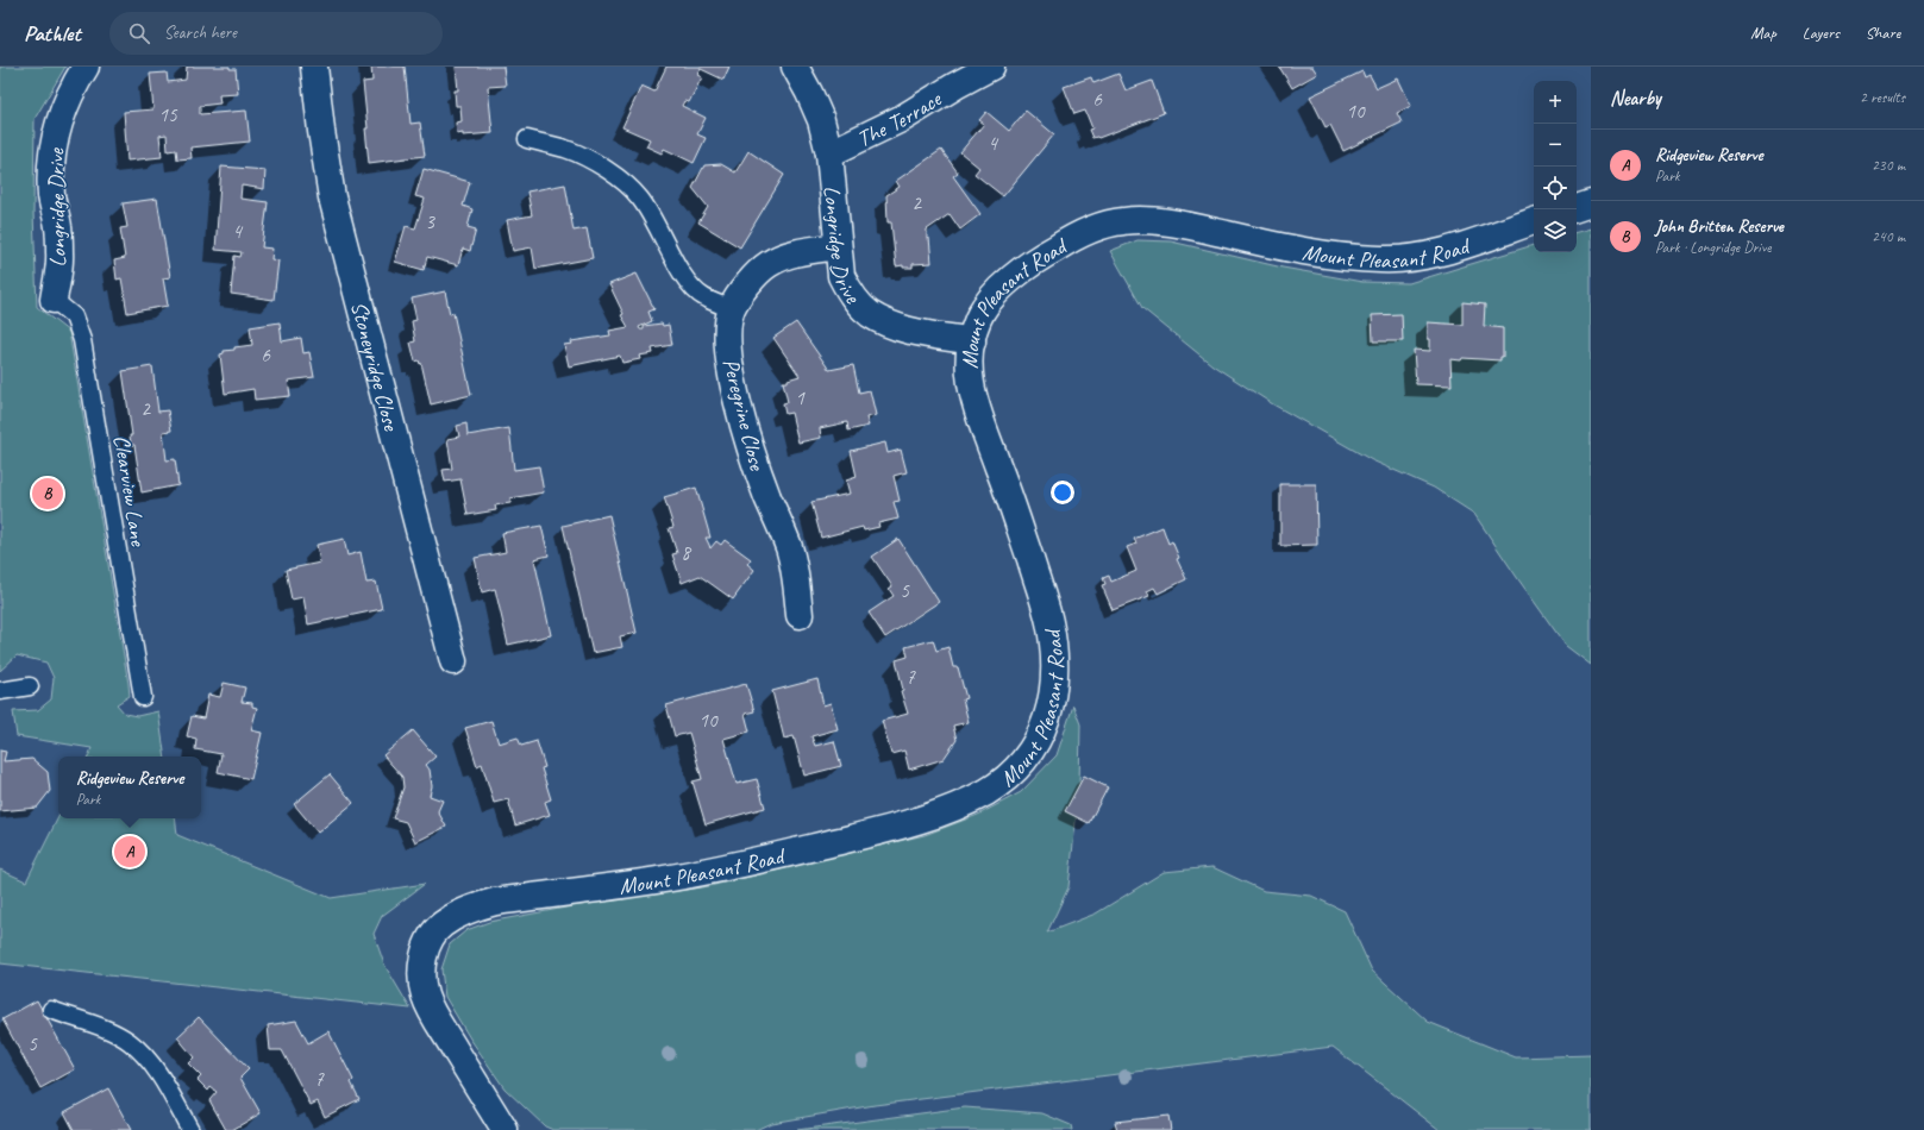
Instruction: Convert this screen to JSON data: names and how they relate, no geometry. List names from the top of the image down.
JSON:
{
  "streets": {
    "street": [
      "The Terrace",
      "Longridge Drive",
      "Mount Pleasant Road",
      "Stoneyridge Close",
      "Peregrine Close"
    ],
    "lane": ["Clearview Lane"]
  },
  "crossings": [
    ["The Terrace", "Longridge Drive"],
    ["Longridge Drive", "Mount Pleasant Road"],
    ["Longridge Drive", "Peregrine Close"],
    ["Longridge Drive", "Clearview Lane"]
  ],
  "house_numbers": [
    "6",
    "10",
    "15",
    "4",
    "2",
    "3",
    "4",
    "6",
    "1",
    "2",
    "8",
    "5",
    "7",
    "10",
    "5",
    "7"
  ],
  "page": {
    "header": "Pathlet",
    "search": "Search here",
    "nav": ["Map", "Layers", "Share"],
    "heading": ["Nearby", "2 results"],
    "map_buttons": ["+", "−"],
    "list": [
      {
        "mark": "A",
        "name": "Ridgeview Reserve",
        "note": "Park",
        "value": "230 m"
      },
      {
        "mark": "B",
        "name": "John Britten Reserve",
        "note": "Park · Longridge Drive",
        "value": "240 m"
      }
    ],
    "pins": ["B", "A"],
    "popup": ["Ridgeview Reserve", "Park"]
  }
}
